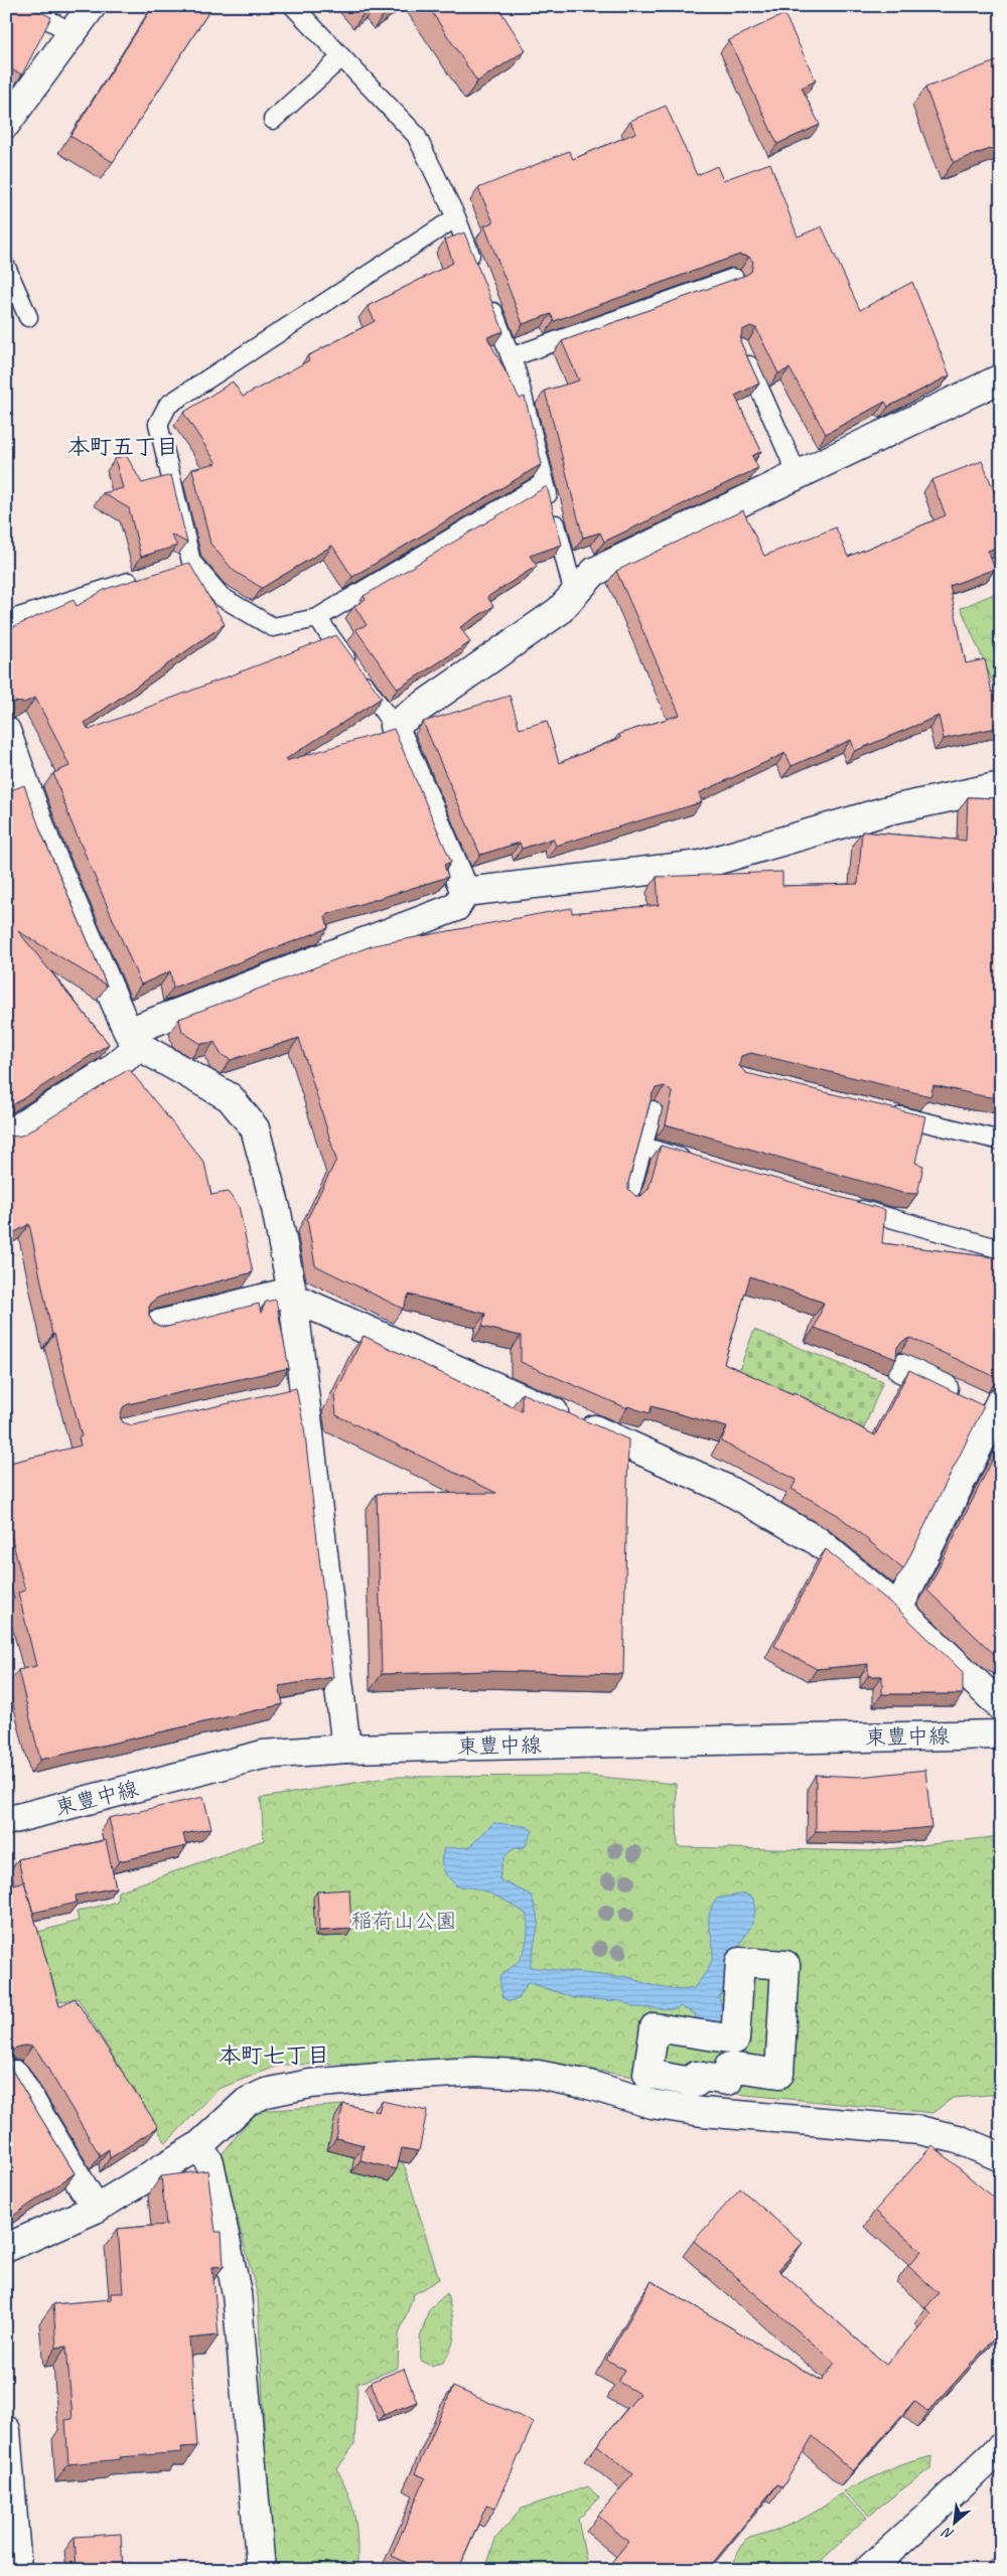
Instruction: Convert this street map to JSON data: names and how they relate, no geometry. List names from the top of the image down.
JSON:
{
  "streets": {
    "street": ["東豊中線"]
  },
  "districts": ["本町五丁目", "本町七丁目"],
  "parks": ["稲荷山公園"],
  "north": "bottom left"
}
